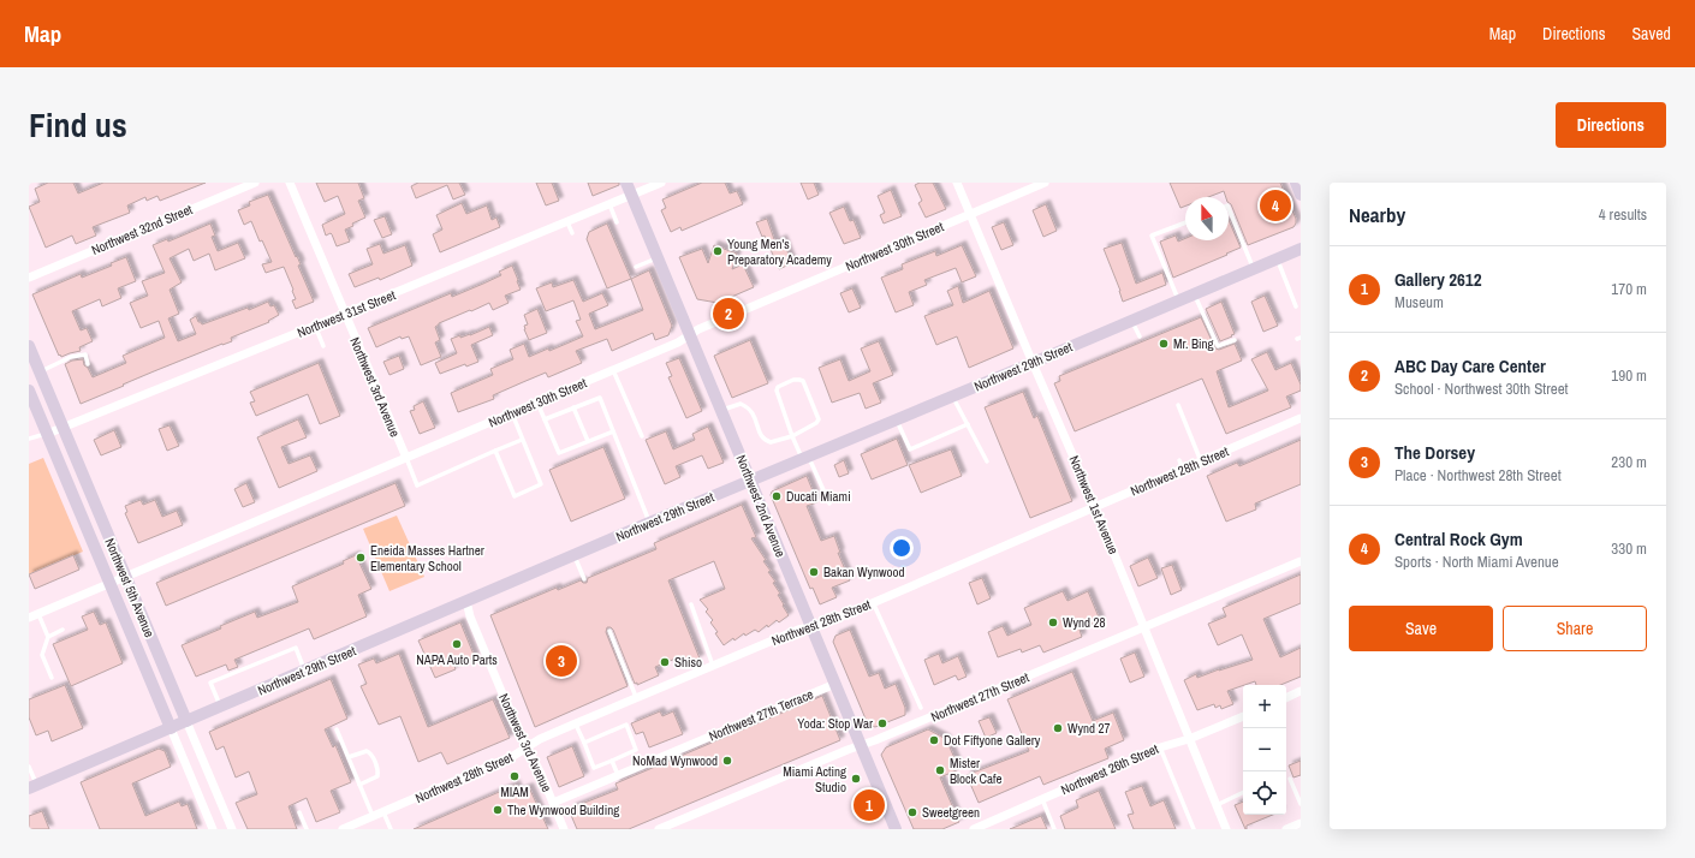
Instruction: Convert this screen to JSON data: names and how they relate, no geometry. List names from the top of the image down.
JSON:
{
  "streets": {
    "street": [
      "Northwest 32nd Street",
      "Northwest 30th Street",
      "Northwest 31st Street",
      "Northwest 29th Street",
      "Northwest 3rd Avenue",
      "Northwest 28th Street",
      "Northwest 1st Avenue",
      "Northwest 2nd Avenue",
      "Northwest 5th Avenue",
      "Northwest 27th Street",
      "Northwest 27th Terrace",
      "Northwest 26th Street"
    ]
  },
  "crossings": [
    ["Northwest 30th Street", "Northwest 3rd Avenue"],
    ["Northwest 30th Street", "Northwest 1st Avenue"],
    ["Northwest 30th Street", "Northwest 2nd Avenue"],
    ["Northwest 30th Street", "Northwest 5th Avenue"],
    ["Northwest 31st Street", "Northwest 3rd Avenue"],
    ["Northwest 31st Street", "Northwest 2nd Avenue"],
    ["Northwest 31st Street", "Northwest 5th Avenue"],
    ["Northwest 29th Street", "Northwest 3rd Avenue"],
    ["Northwest 29th Street", "Northwest 1st Avenue"],
    ["Northwest 29th Street", "Northwest 2nd Avenue"],
    ["Northwest 29th Street", "Northwest 5th Avenue"],
    ["Northwest 3rd Avenue", "Northwest 28th Street"],
    ["Northwest 3rd Avenue", "Northwest 27th Terrace"],
    ["Northwest 28th Street", "Northwest 1st Avenue"],
    ["Northwest 28th Street", "Northwest 2nd Avenue"],
    ["Northwest 1st Avenue", "Northwest 27th Street"],
    ["Northwest 1st Avenue", "Northwest 26th Street"],
    ["Northwest 2nd Avenue", "Northwest 27th Street"],
    ["Northwest 2nd Avenue", "Northwest 27th Terrace"]
  ],
  "places": [
    "Young Men's Preparatory Academy",
    "Mr. Bing",
    "Ducati Miami",
    "Eneida Masses Hartner Elementary School",
    "Bakan Wynwood",
    "Wynd 28",
    "NAPA Auto Parts",
    "Shiso",
    "Yoda: Stop War",
    "Wynd 27",
    "Dot Fiftyone Gallery",
    "NoMad Wynwood",
    "Mister Block Cafe",
    "MIAM",
    "Miami Acting Studio",
    "The Wynwood Building",
    "Sweetgreen"
  ],
  "north": "top",
  "page": {
    "header": "Map",
    "nav": ["Map", "Directions", "Saved"],
    "title": "Find us",
    "buttons": [
      "Directions",
      ["Save", "Share"]
    ],
    "heading": ["Nearby", "4 results"],
    "pins": [
      "4",
      "2",
      "3",
      "1"
    ],
    "list": [
      {
        "mark": "1",
        "name": "Gallery 2612",
        "note": "Museum",
        "value": "170 m"
      },
      {
        "mark": "2",
        "name": "ABC Day Care Center",
        "note": "School · Northwest 30th Street",
        "value": "190 m"
      },
      {
        "mark": "3",
        "name": "The Dorsey",
        "note": "Place · Northwest 28th Street",
        "value": "230 m"
      },
      {
        "mark": "4",
        "name": "Central Rock Gym",
        "note": "Sports · North Miami Avenue",
        "value": "330 m"
      }
    ],
    "map_buttons": ["+", "−"]
  }
}
